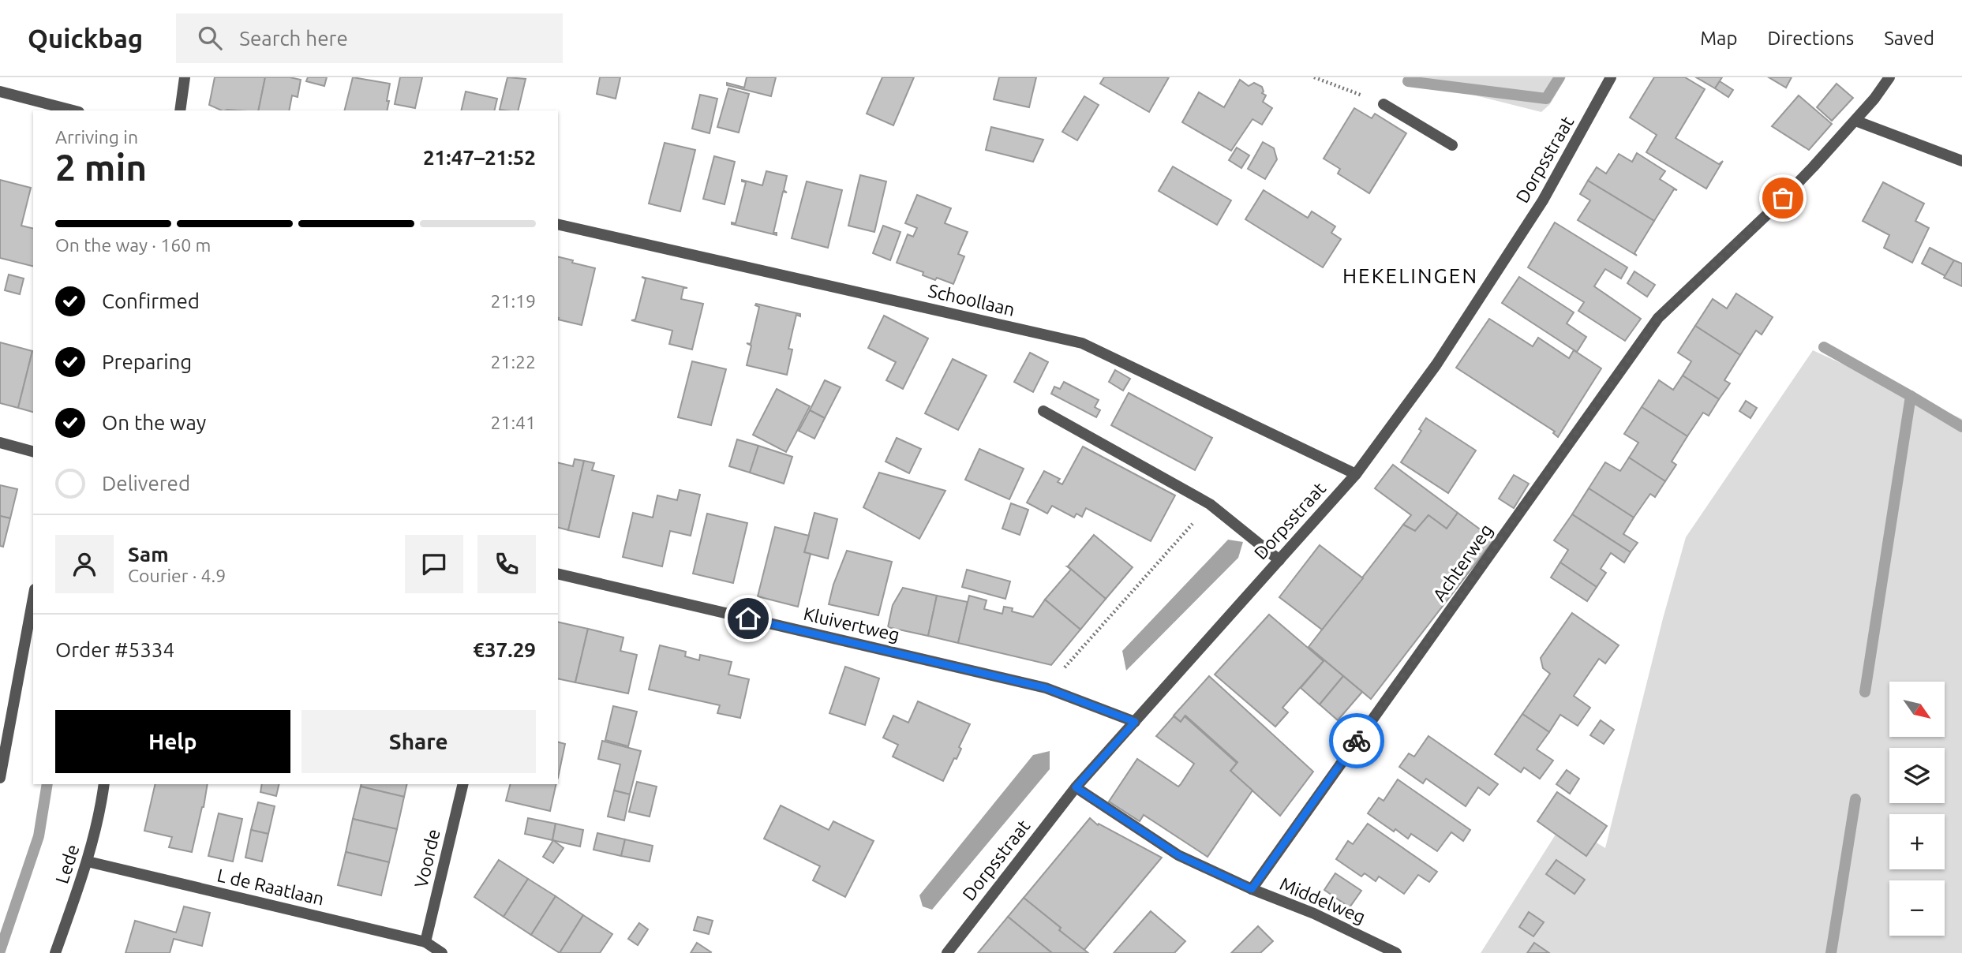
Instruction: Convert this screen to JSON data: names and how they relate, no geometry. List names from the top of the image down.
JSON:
{
  "streets": {
    "street": [
      "Dorpsstraat",
      "Schoollaan",
      "Achterweg",
      "Kluivertweg",
      "Voorde",
      "Lede",
      "L de Raatlaan",
      "Middelweg"
    ]
  },
  "crossings": [
    ["Dorpsstraat", "Schoollaan"],
    ["Dorpsstraat", "Kluivertweg"],
    ["Achterweg", "Middelweg"],
    ["Voorde", "L de Raatlaan"],
    ["Lede", "L de Raatlaan"]
  ],
  "districts": ["HEKELINGEN"],
  "north": "bottom right",
  "page": {
    "header": "Quickbag",
    "search": "Search here",
    "nav": ["Map", "Directions", "Saved"],
    "heading": ["2 min", "Arriving in", "21:47–21:52"],
    "panel": [
      "Sam",
      "Courier · 4.9",
      "Order #5334",
      "€37.29"
    ],
    "bar": "On the way · 160 m",
    "list": [
      ["Confirmed", "21:19"],
      ["Preparing", "21:22"],
      ["On the way", "21:41"],
      "Delivered"
    ],
    "map_buttons": ["+", "−"],
    "buttons": ["Help", "Share"]
  }
}
